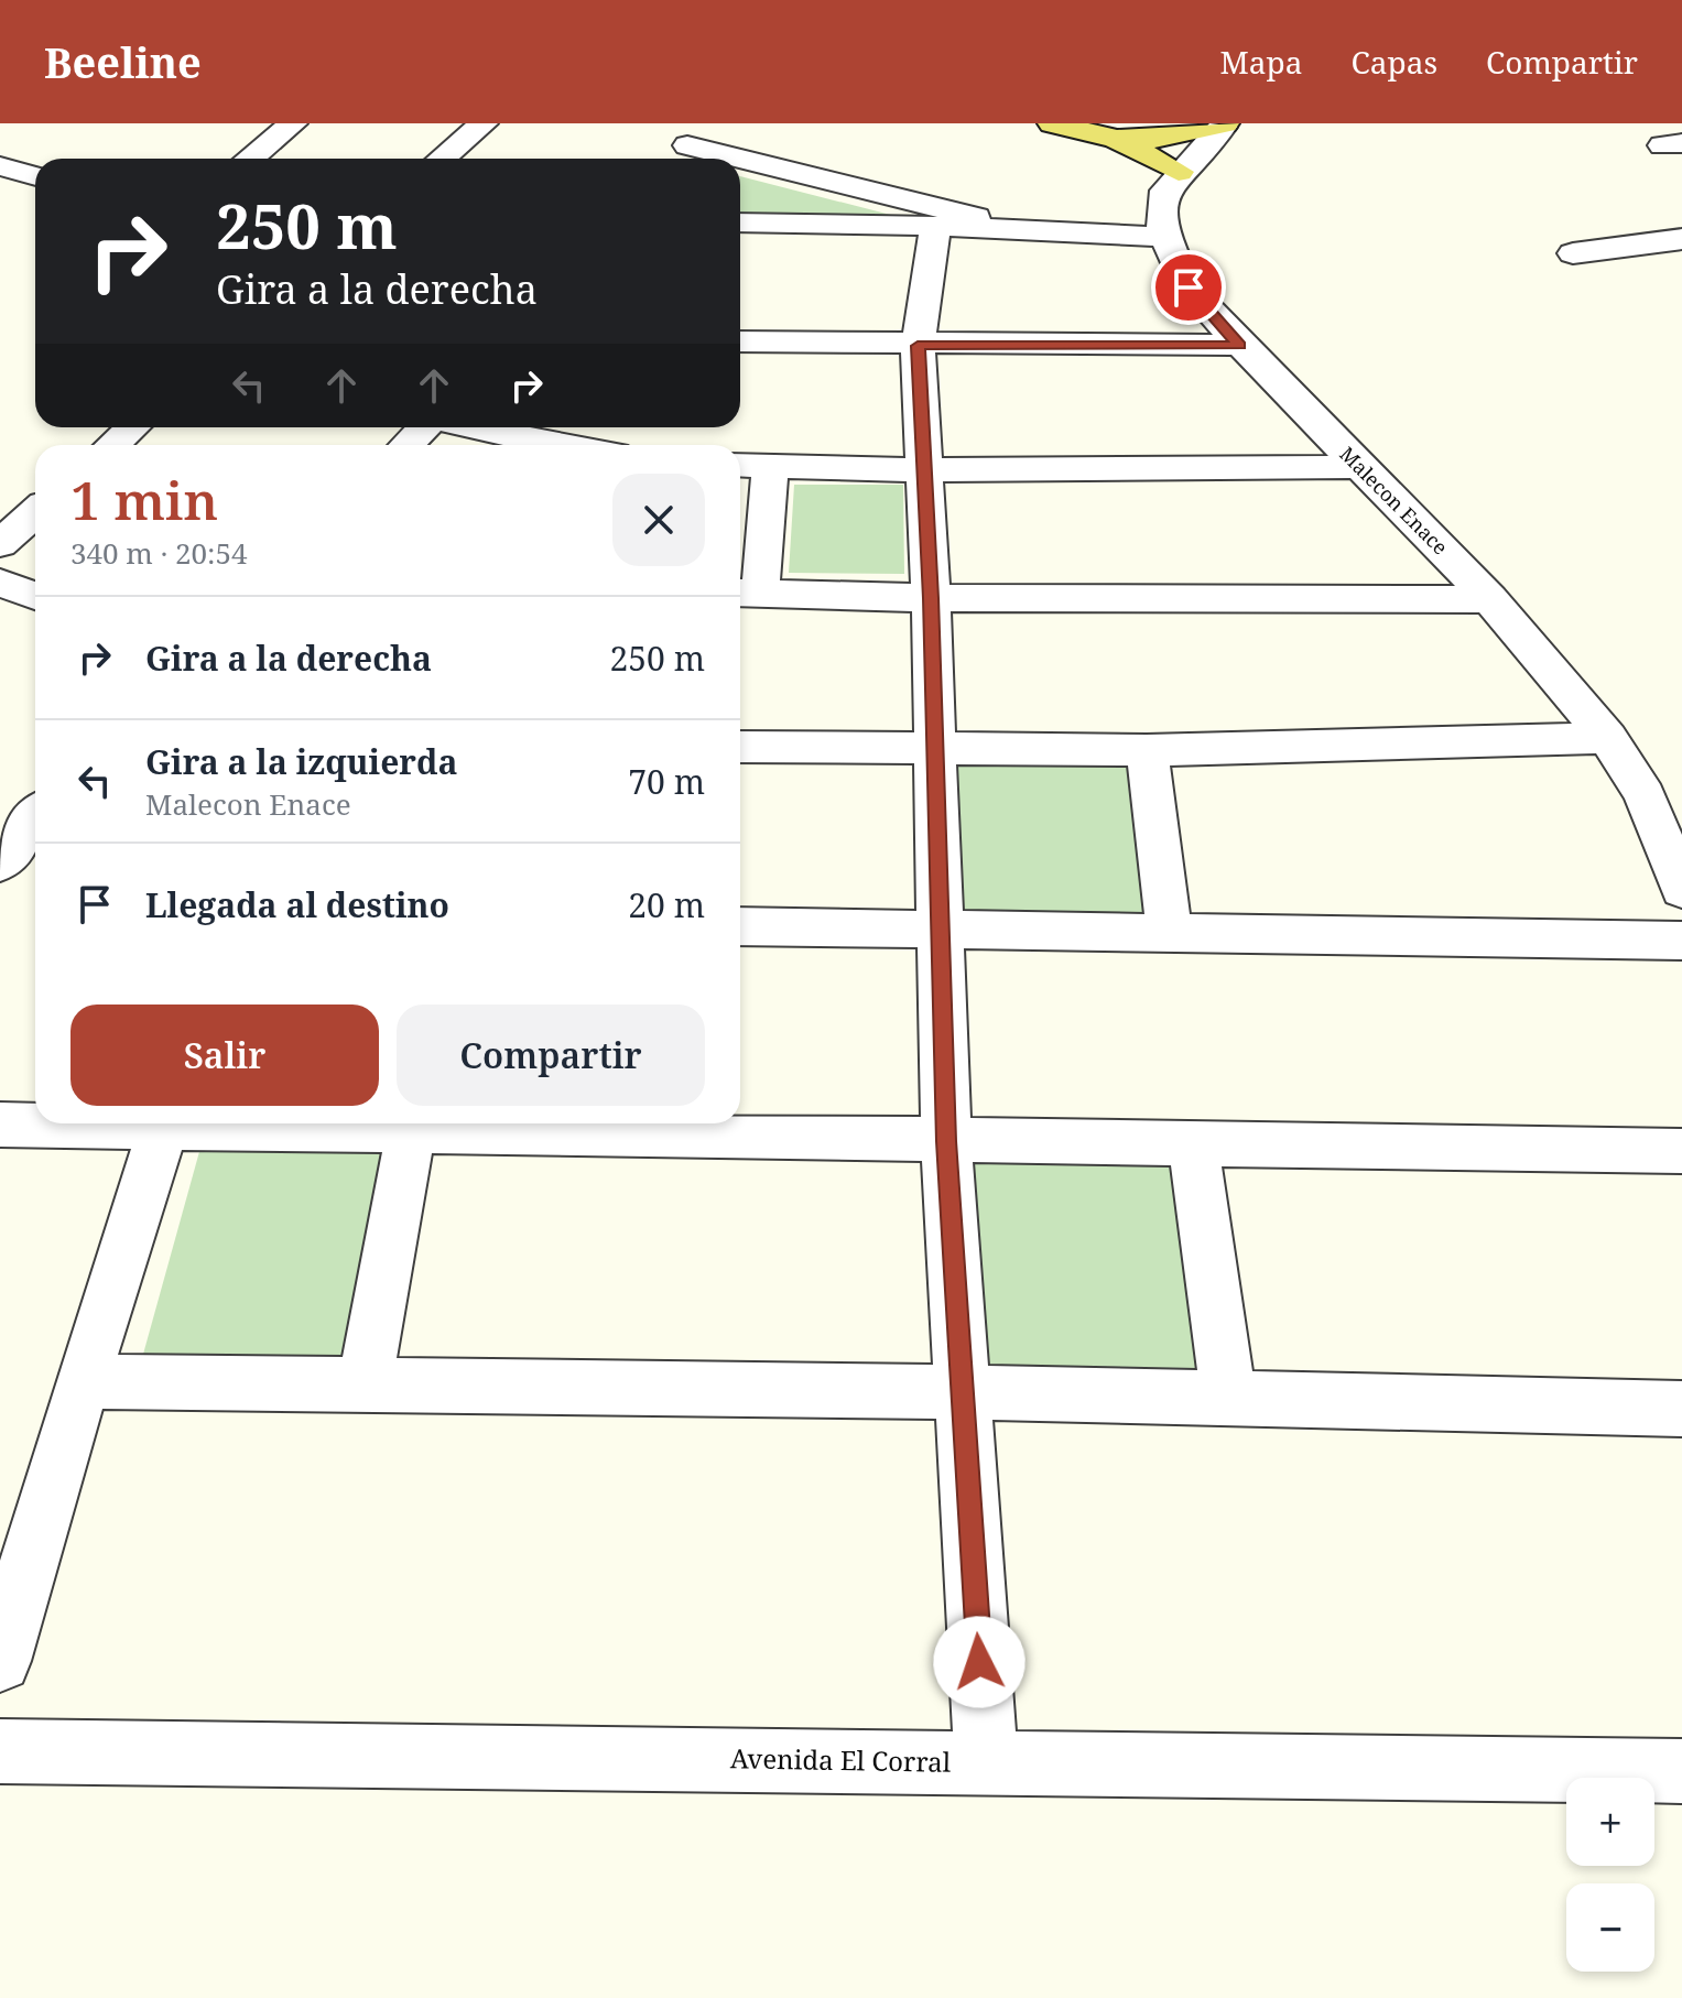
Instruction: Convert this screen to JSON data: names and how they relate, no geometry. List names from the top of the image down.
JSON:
{
  "streets": {
    "street": ["Malecon Enace", "Avenida El Corral"]
  },
  "page": {
    "header": "Beeline",
    "nav": ["Mapa", "Capas", "Compartir"],
    "turn": ["250 m", "Gira a la derecha"],
    "heading": ["1 min", "340 m · 20:54"],
    "list": [
      {
        "name": "Gira a la derecha",
        "value": "250 m"
      },
      {
        "name": "Gira a la izquierda",
        "note": "Malecon Enace",
        "value": "70 m"
      },
      {
        "name": "Llegada al destino",
        "value": "20 m"
      }
    ],
    "buttons": ["Salir", "Compartir"],
    "map_buttons": ["+", "−"]
  }
}
